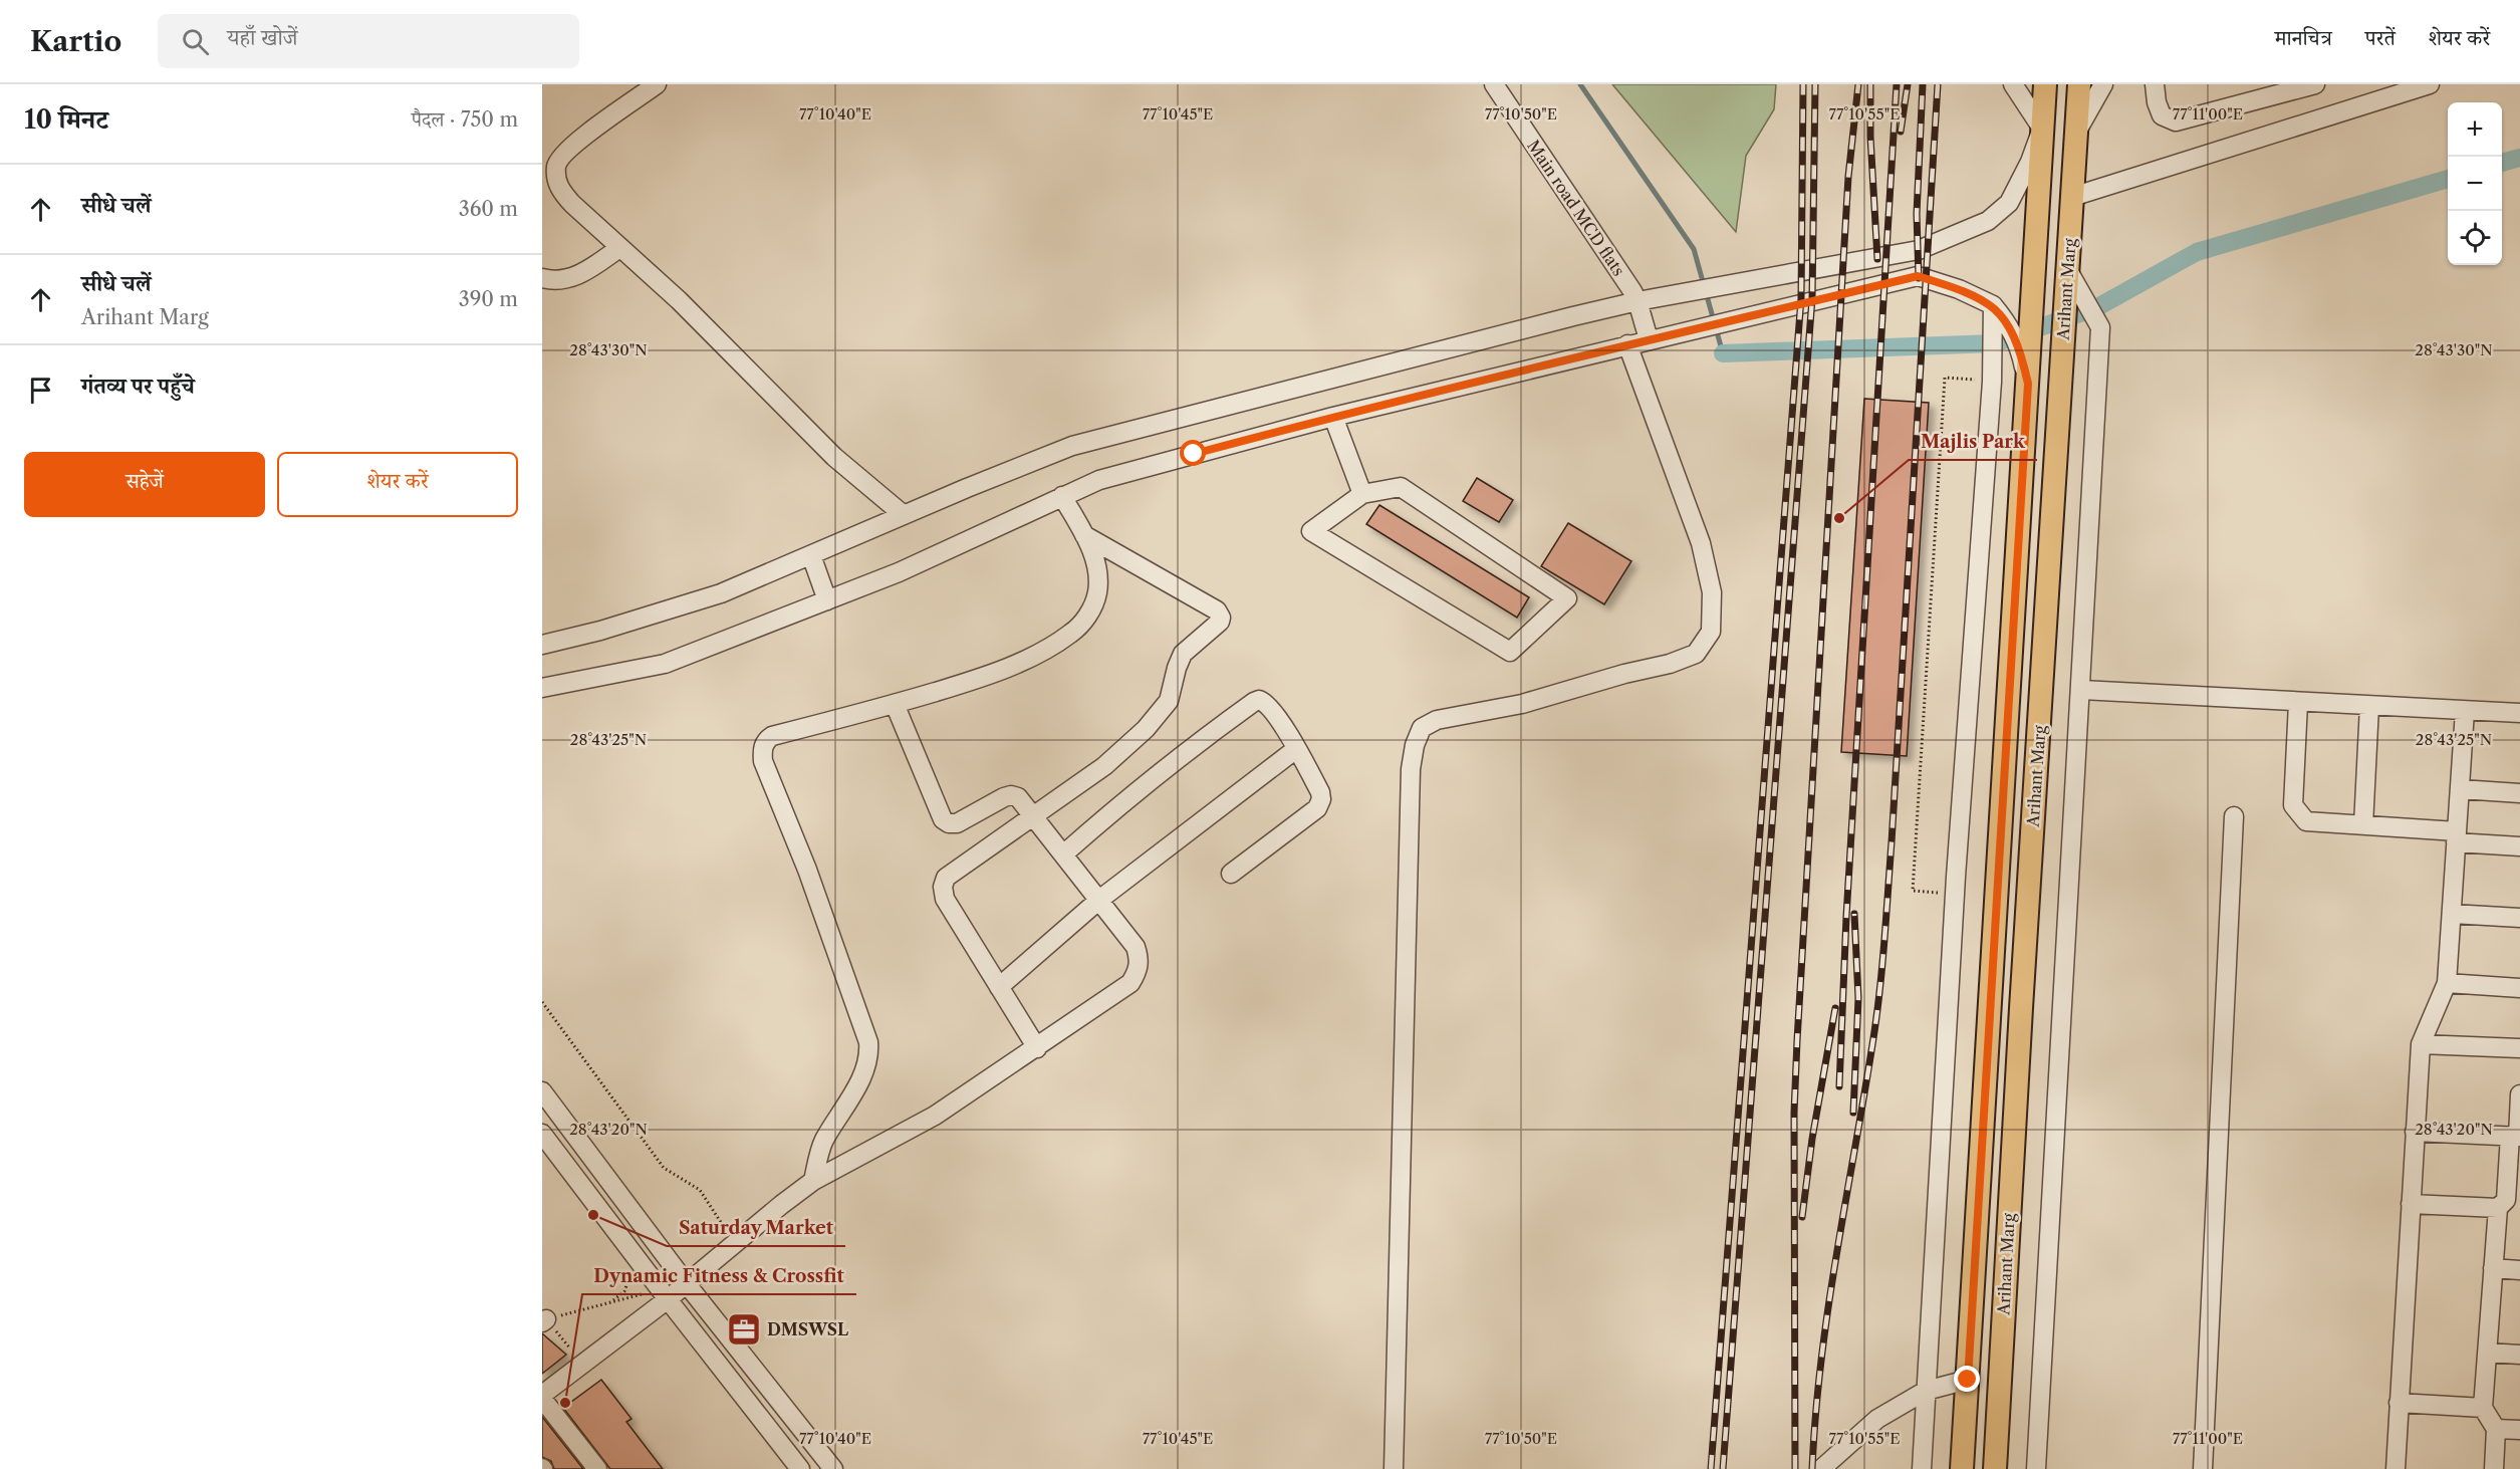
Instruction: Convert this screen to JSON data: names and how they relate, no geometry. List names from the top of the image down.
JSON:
{
  "streets": {
    "main road": ["Arihant Marg"],
    "street": ["Main road MCD flats"]
  },
  "places": {
    "other": ["Majlis Park", "Saturday Market", "Dynamic Fitness & Crossfit"],
    "office": ["DMSWSL"]
  },
  "page": {
    "header": "Kartio",
    "search": "यहाँ खोजें",
    "nav": ["मानचित्र", "परतें", "शेयर करें"],
    "heading": ["10 मिनट", "पैदल · 750 m"],
    "map_buttons": ["+", "−"],
    "list": [
      ["सीधे चलें", "360 m"],
      ["सीधे चलें", "Arihant Marg", "390 m"],
      "गंतव्य पर पहुँचे"
    ],
    "buttons": ["सहेजें", "शेयर करें"]
  },
  "coordinates": [
    "77°10'40\"E",
    "77°10'45\"E",
    "77°10'50\"E",
    "77°10'55\"E",
    "77°11'00\"E",
    "28°43'30\"N",
    "28°43'25\"N",
    "28°43'20\"N"
  ]
}
